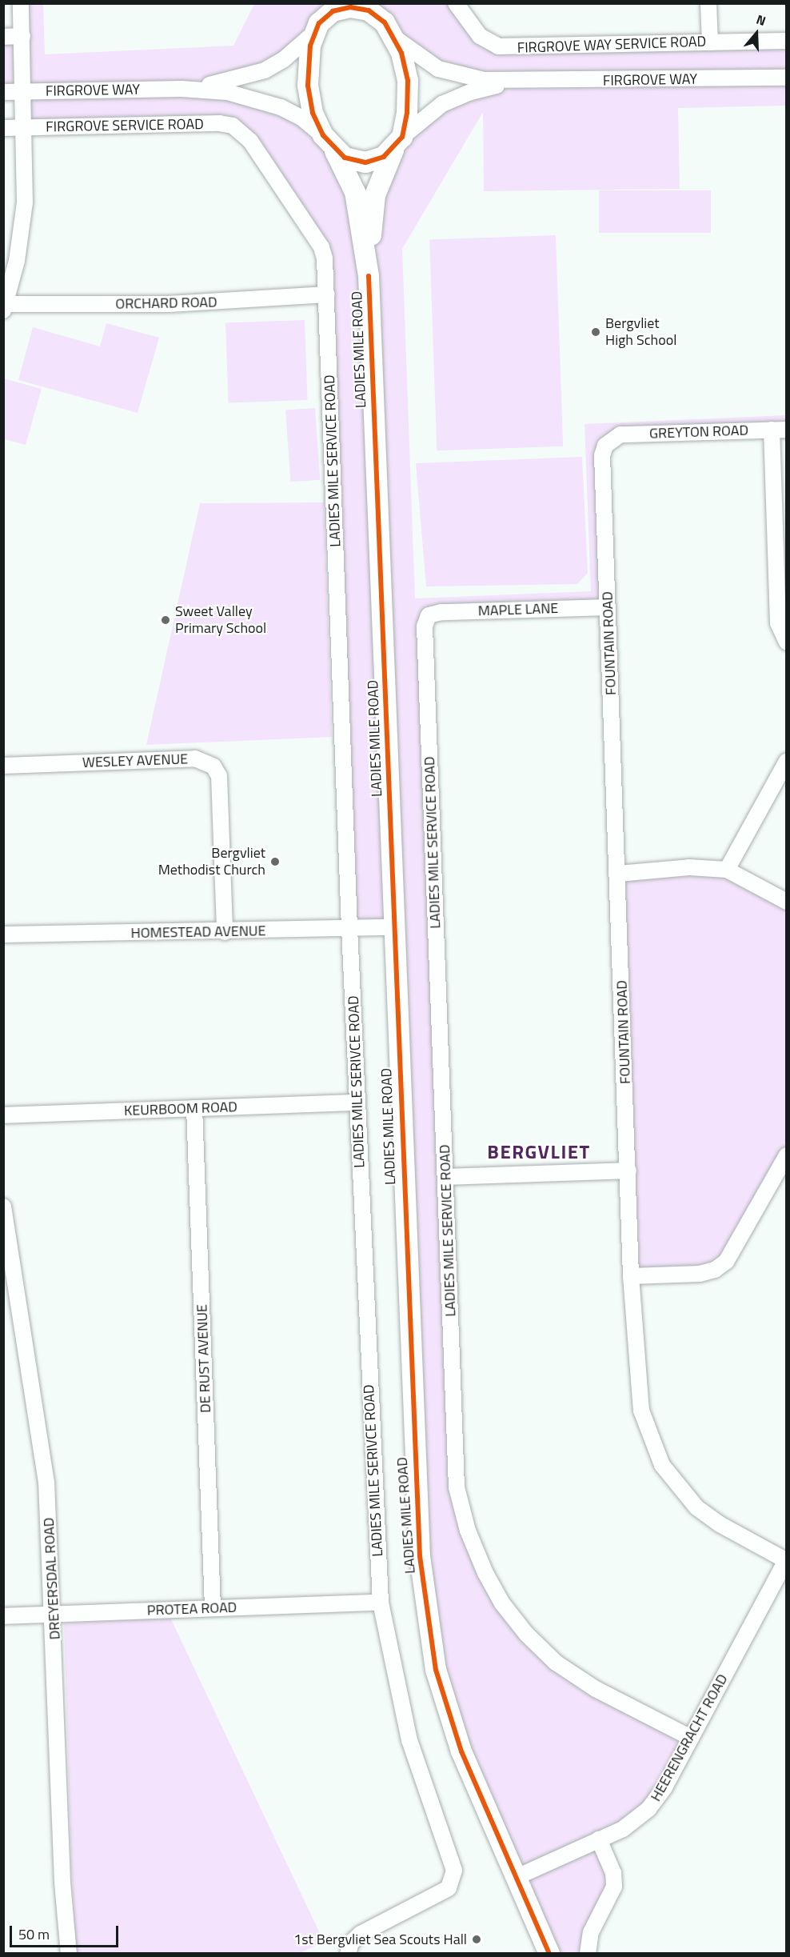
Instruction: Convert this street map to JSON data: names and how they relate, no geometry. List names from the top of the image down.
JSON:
{
  "streets": {
    "main road": ["LADIES MILE ROAD"],
    "street": [
      "FIRGROVE WAY SERVICE ROAD",
      "FIRGROVE WAY",
      "FIRGROVE SERVICE ROAD",
      "ORCHARD ROAD",
      "GREYTON ROAD",
      "LADIES MILE SERVICE ROAD",
      "MAPLE LANE",
      "FOUNTAIN ROAD",
      "WESLEY AVENUE",
      "HOMESTEAD AVENUE",
      "LADIES MILE SERIVCE ROAD",
      "KEURBOOM ROAD",
      "DE RUST AVENUE",
      "DREYERSDAL ROAD",
      "PROTEA ROAD",
      "HEERENGRACHT ROAD"
    ]
  },
  "crossings": [
    ["FIRGROVE WAY", "LADIES MILE ROAD"],
    ["FIRGROVE SERVICE ROAD", "LADIES MILE SERVICE ROAD"],
    ["ORCHARD ROAD", "LADIES MILE SERVICE ROAD"],
    ["LADIES MILE ROAD", "HOMESTEAD AVENUE"],
    ["LADIES MILE ROAD", "HEERENGRACHT ROAD"],
    ["GREYTON ROAD", "FOUNTAIN ROAD"],
    ["LADIES MILE SERVICE ROAD", "MAPLE LANE"],
    ["LADIES MILE SERVICE ROAD", "HOMESTEAD AVENUE"],
    ["LADIES MILE SERVICE ROAD", "LADIES MILE SERIVCE ROAD"],
    ["LADIES MILE SERVICE ROAD", "HEERENGRACHT ROAD"],
    ["MAPLE LANE", "FOUNTAIN ROAD"],
    ["FOUNTAIN ROAD", "HEERENGRACHT ROAD"],
    ["WESLEY AVENUE", "HOMESTEAD AVENUE"],
    ["HOMESTEAD AVENUE", "LADIES MILE SERIVCE ROAD"],
    ["LADIES MILE SERIVCE ROAD", "KEURBOOM ROAD"],
    ["LADIES MILE SERIVCE ROAD", "PROTEA ROAD"],
    ["KEURBOOM ROAD", "DE RUST AVENUE"],
    ["DE RUST AVENUE", "PROTEA ROAD"],
    ["DREYERSDAL ROAD", "PROTEA ROAD"]
  ],
  "districts": ["BERGVLIET"],
  "places": [
    "Bergvliet High School",
    "Sweet Valley Primary School",
    "Bergvliet Methodist Church",
    "1st Bergvliet Sea Scouts Hall"
  ],
  "scale_bar": "50 m",
  "north": "top"
}
